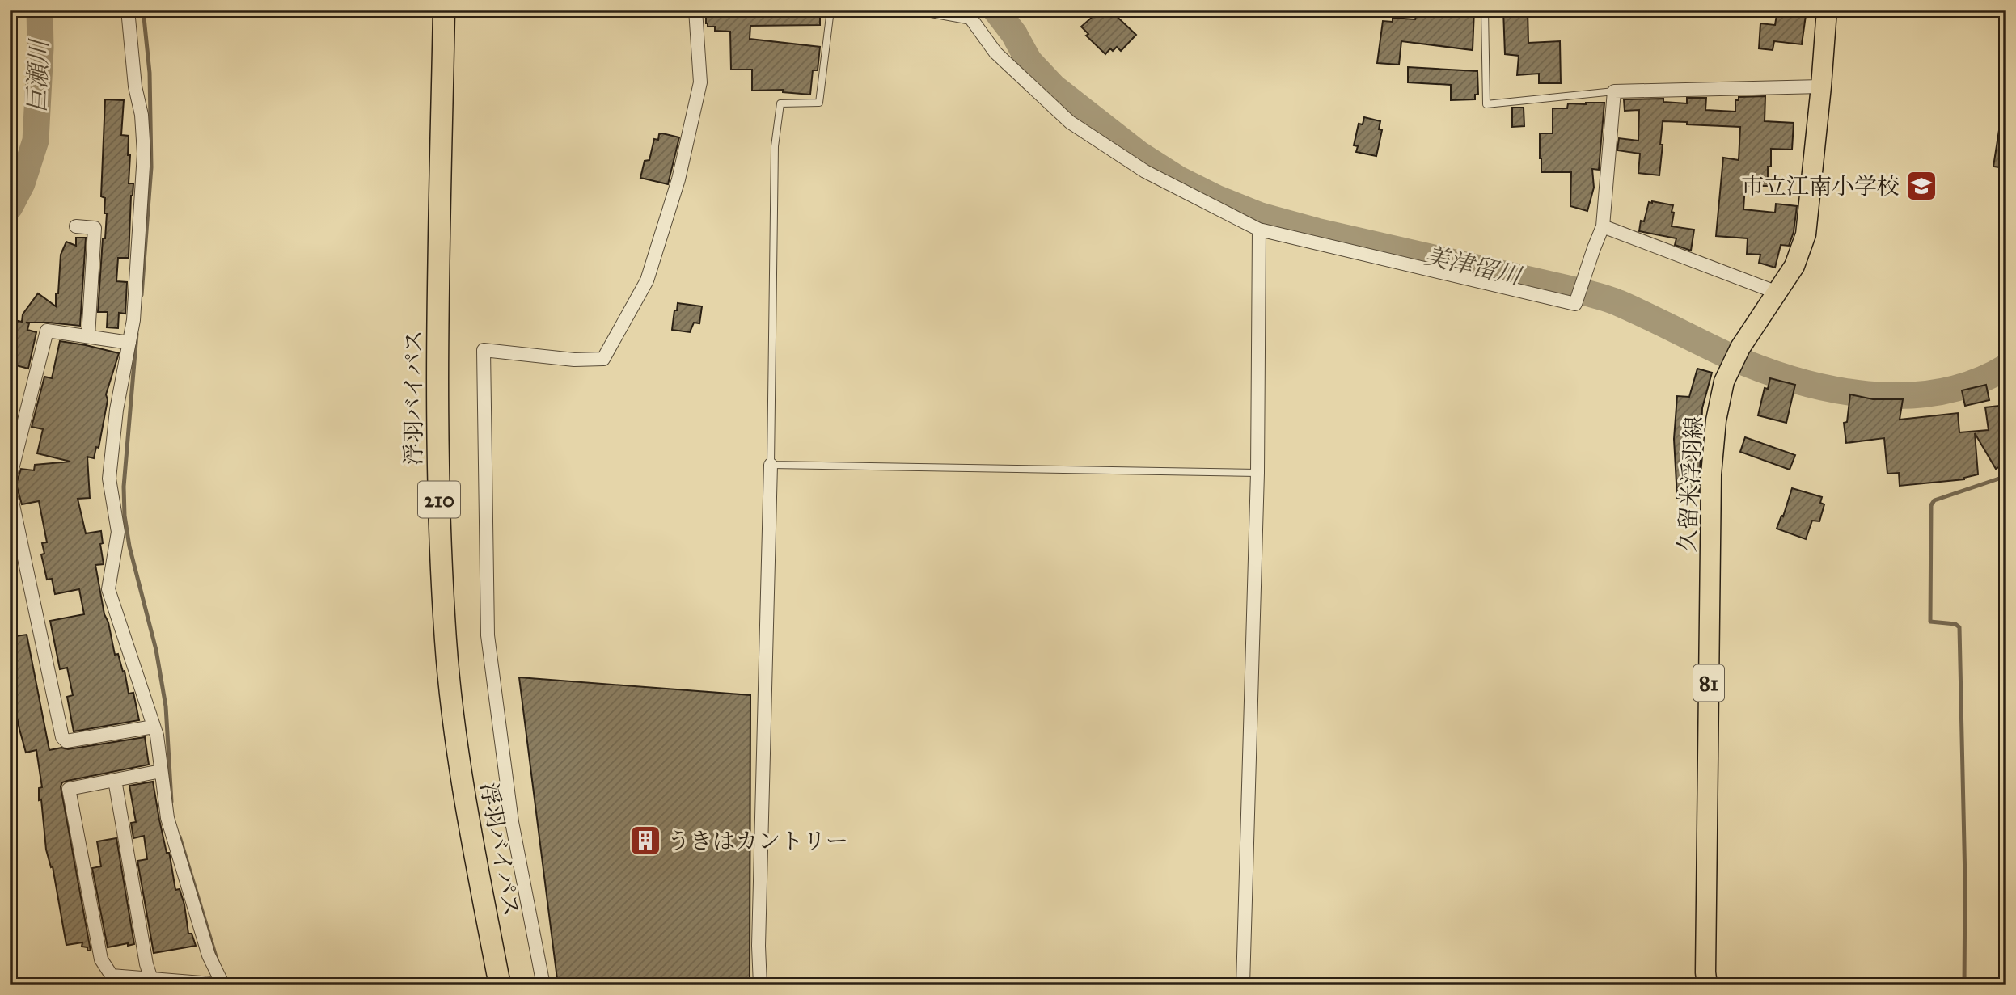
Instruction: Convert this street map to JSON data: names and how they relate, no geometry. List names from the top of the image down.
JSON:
{
  "streets": {
    "highway": ["浮羽バイパス", "210"],
    "main road": ["久留米浮羽線", "81"]
  },
  "water": ["巨瀬川", "美津留川"],
  "places": {
    "school or university": ["市立江南小学校"],
    "building": ["うきはカントリー"]
  }
}
